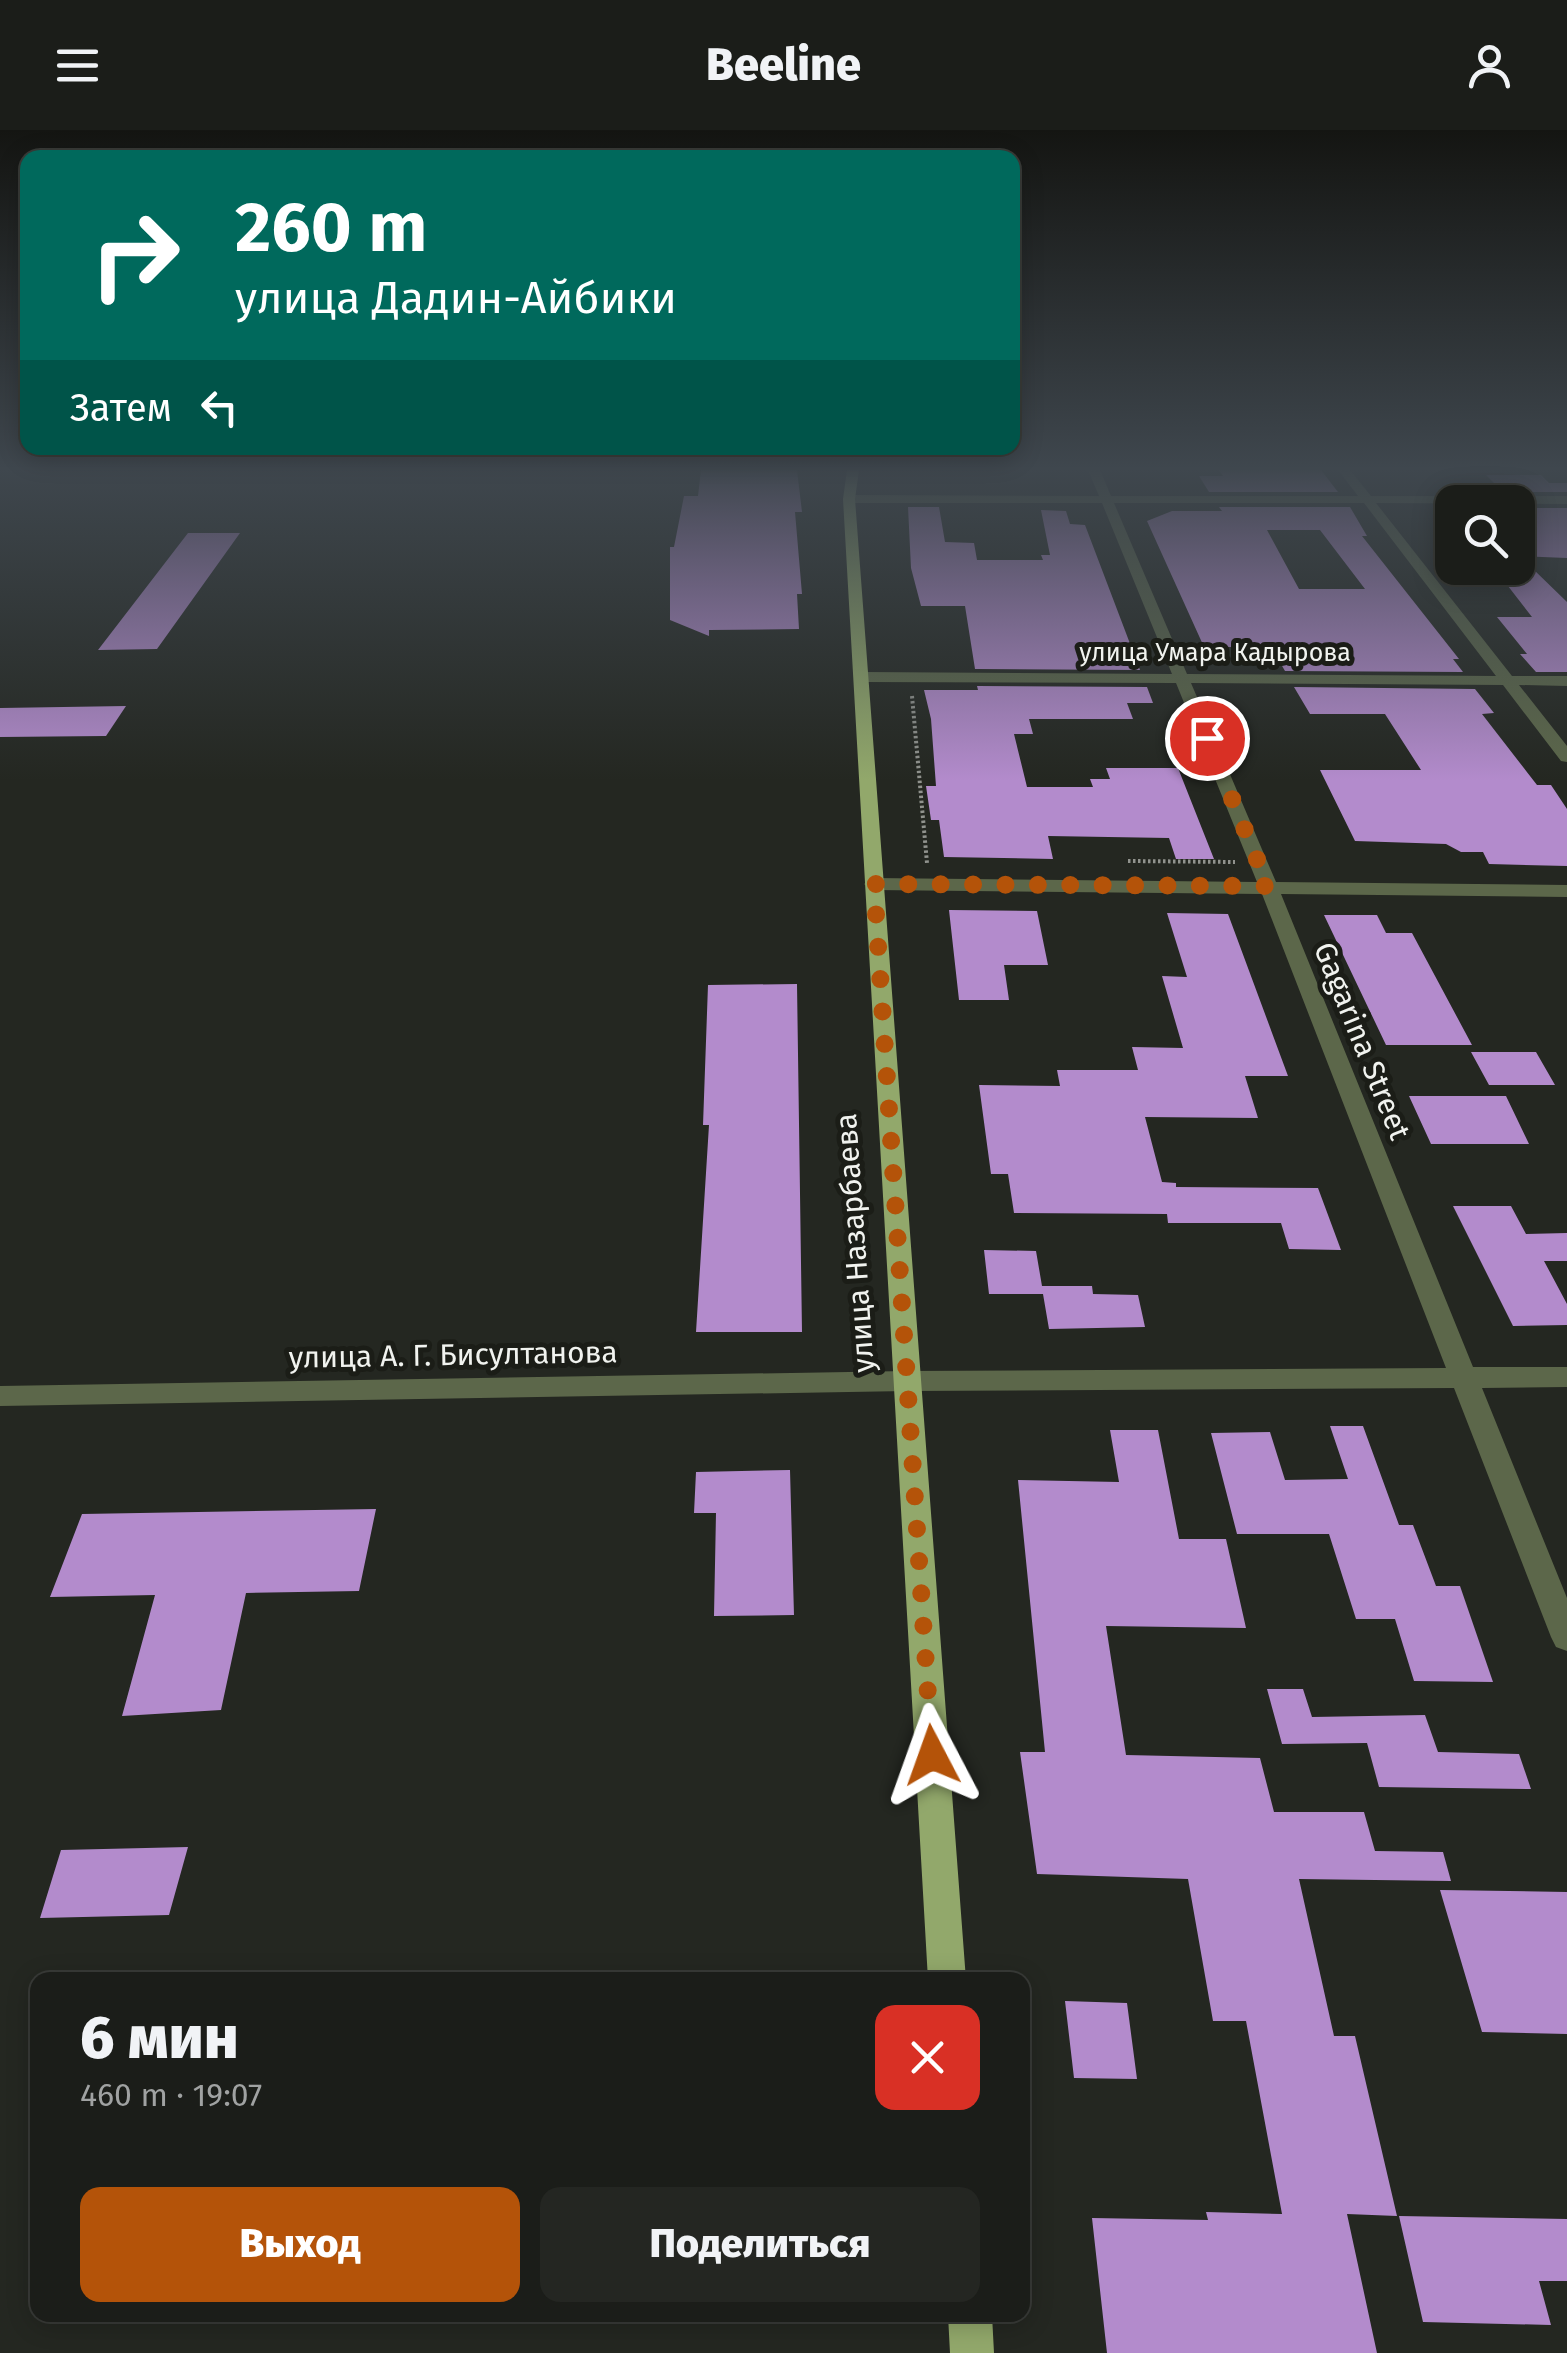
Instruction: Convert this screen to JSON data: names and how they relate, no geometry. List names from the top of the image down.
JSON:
{
  "streets": {
    "main road": ["улица Назарбаева"],
    "street": ["улица Умара Кадырова", "Gagarina Street", "улица А. Г. Бисултанова"]
  },
  "crossings": [
    ["улица Умара Кадырова", "Gagarina Street"],
    ["улица Умара Кадырова", "улица Назарбаева"],
    ["Gagarina Street", "улица А. Г. Бисултанова"],
    ["улица Назарбаева", "улица А. Г. Бисултанова"]
  ],
  "page": {
    "header": "Beeline",
    "turn": ["260 m", "улица Дадин-Айбики"],
    "then": "Затем",
    "heading": ["6 мин", "460 m · 19:07"],
    "buttons": ["Выход", "Поделиться"]
  }
}
